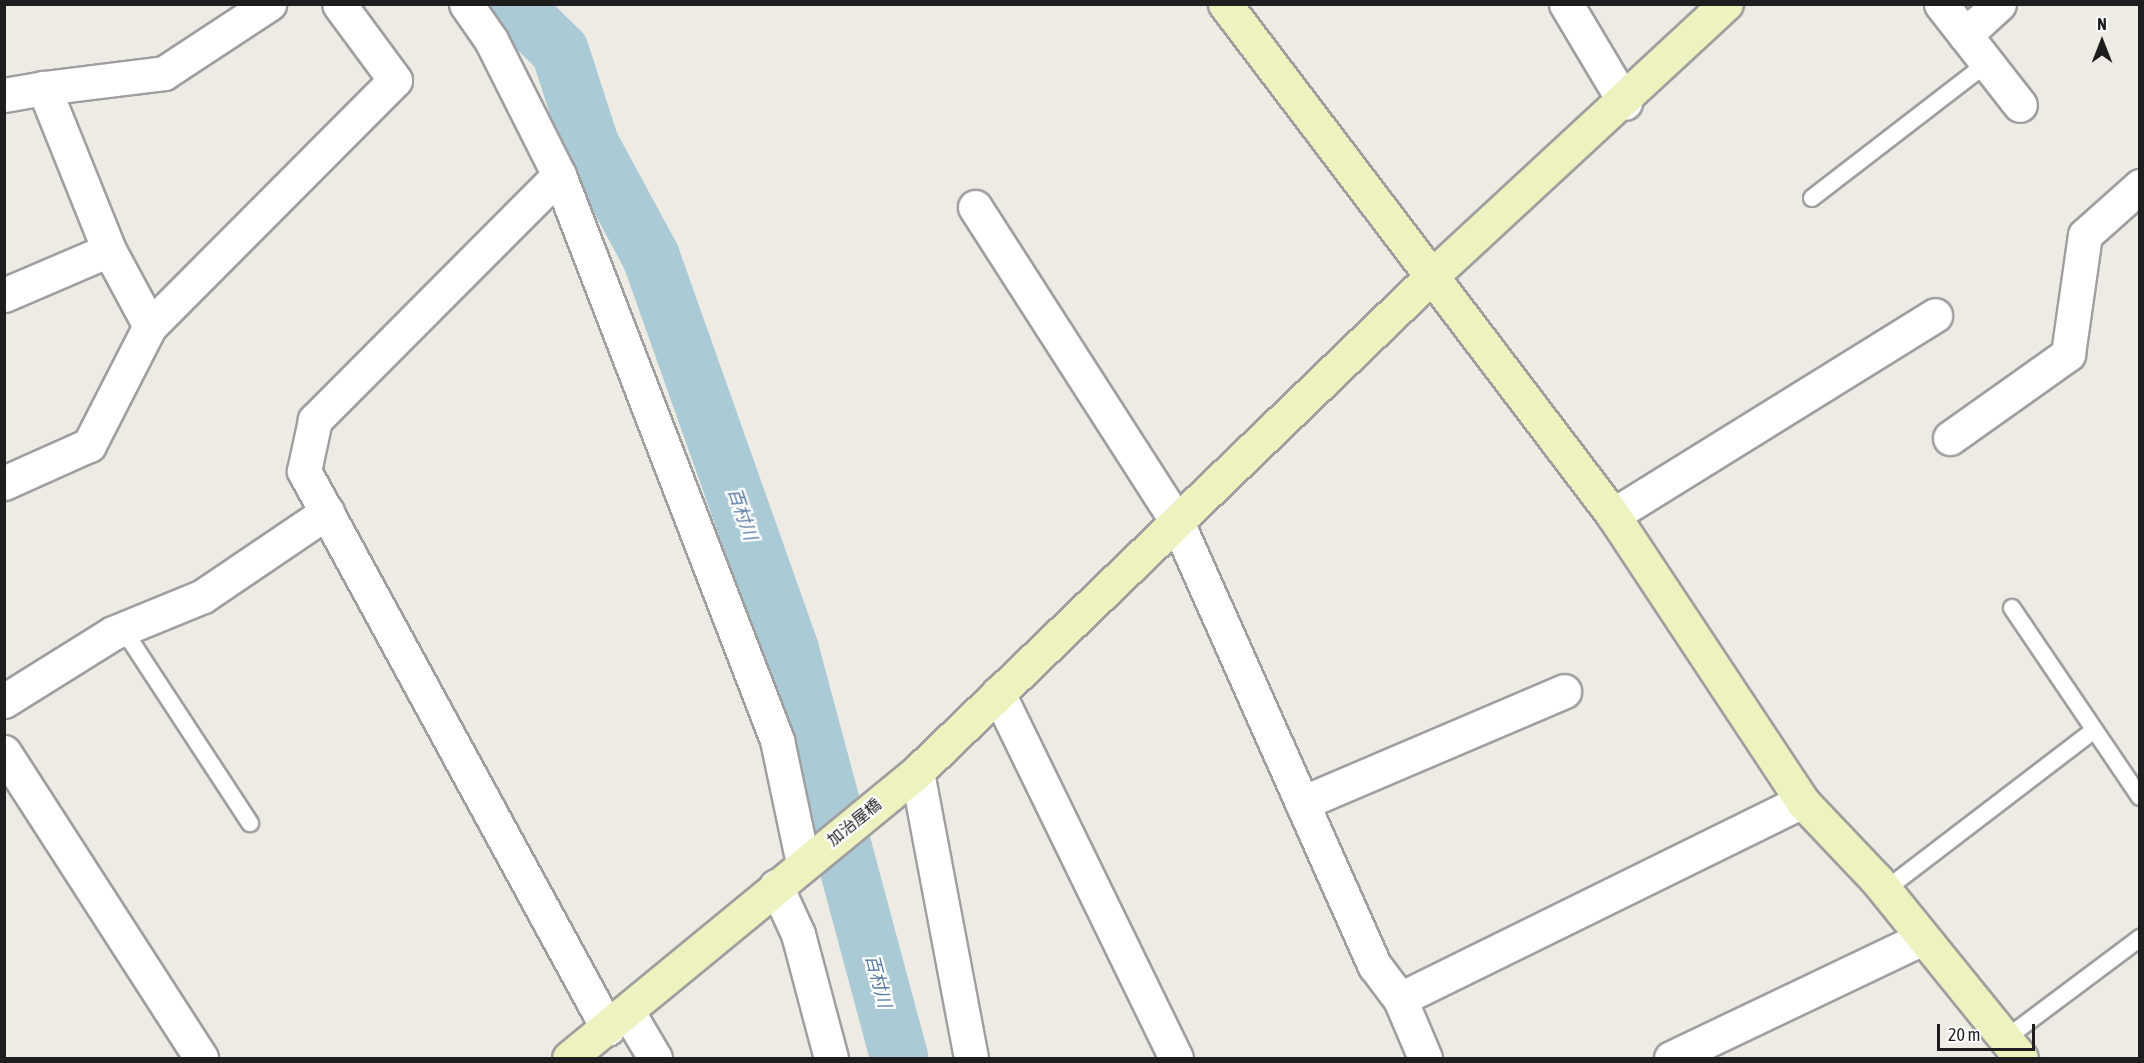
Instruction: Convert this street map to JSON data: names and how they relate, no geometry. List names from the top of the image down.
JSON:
{
  "streets": {
    "street": ["加治屋橋"]
  },
  "water": ["百村川"],
  "scale_bar": "20 m",
  "north": "top"
}
